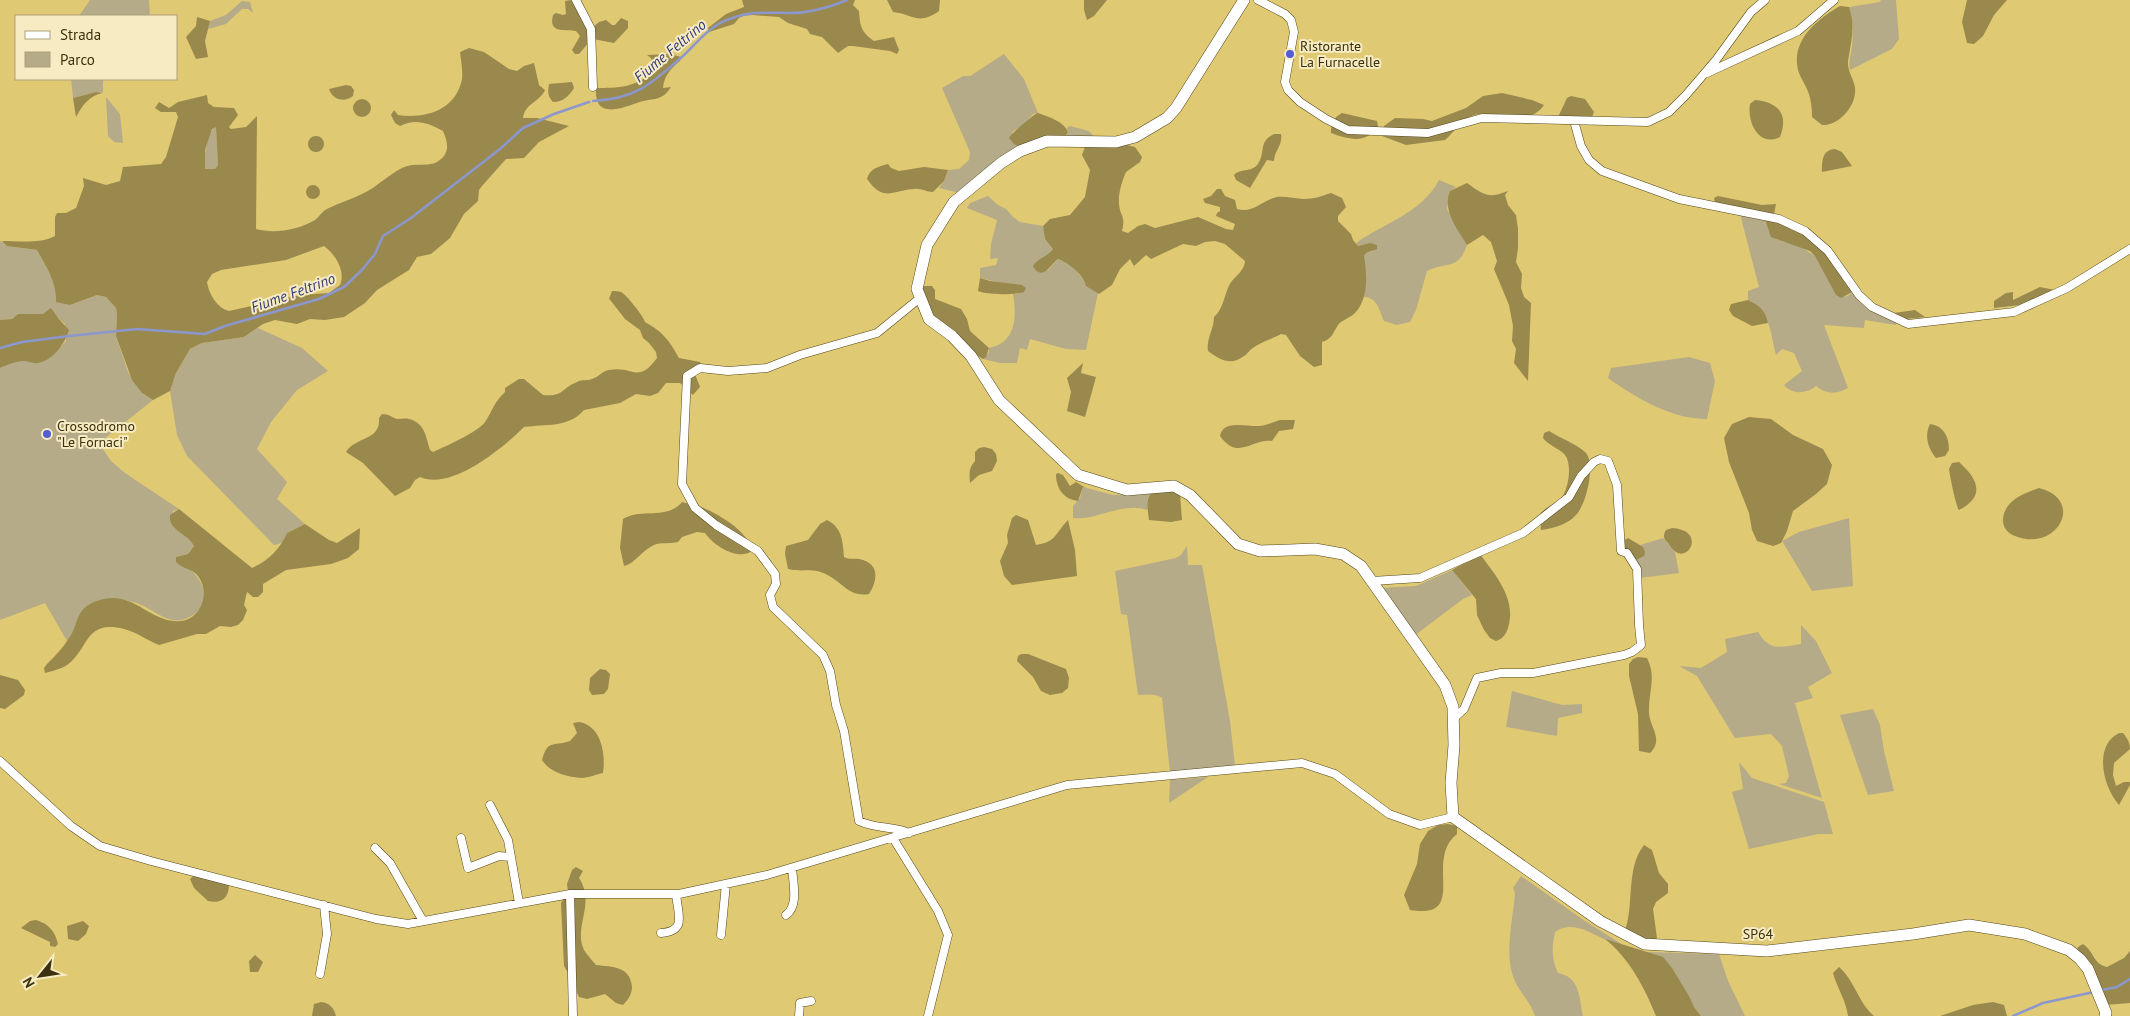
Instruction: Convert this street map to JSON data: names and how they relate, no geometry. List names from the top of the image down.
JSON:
{
  "streets": {
    "street": ["SP64"]
  },
  "water": ["Fiume Feltrino"],
  "places": ["Ristorante La Furnacelle", "Crossodromo \"Le Fornaci\""],
  "legend": ["Strada", "Parco"],
  "north": "bottom left"
}
